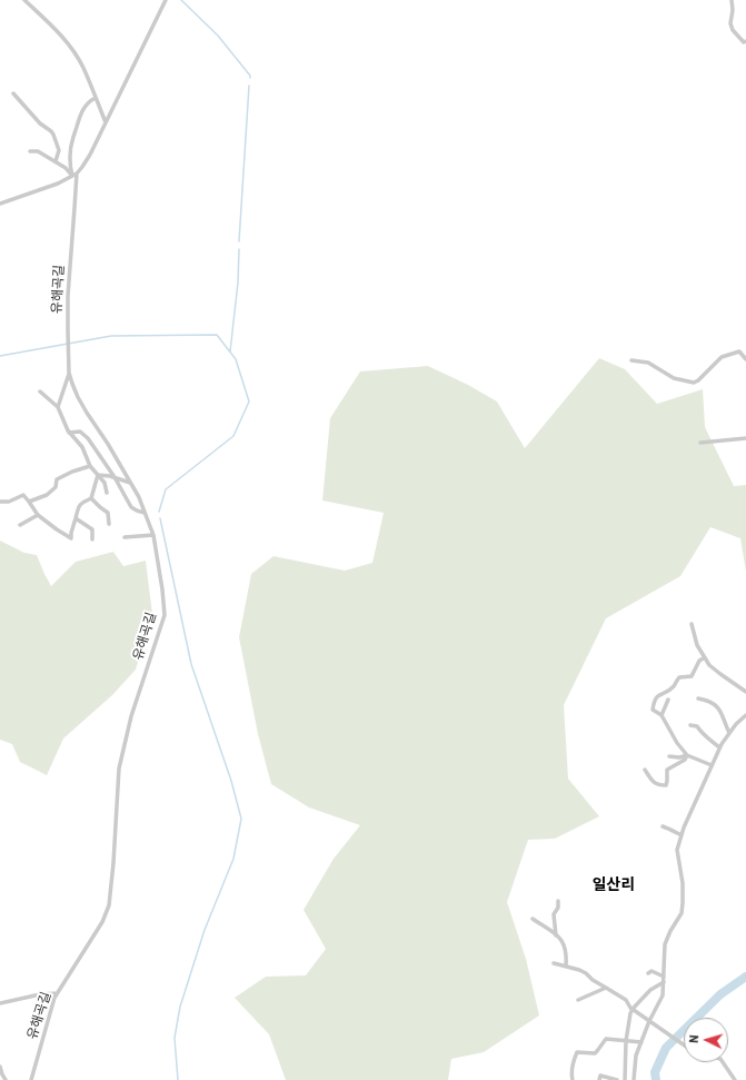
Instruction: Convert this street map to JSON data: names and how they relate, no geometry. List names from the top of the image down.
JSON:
{
  "streets": {
    "street": ["유해곡길"]
  },
  "districts": ["일산리"],
  "north": "left"
}
